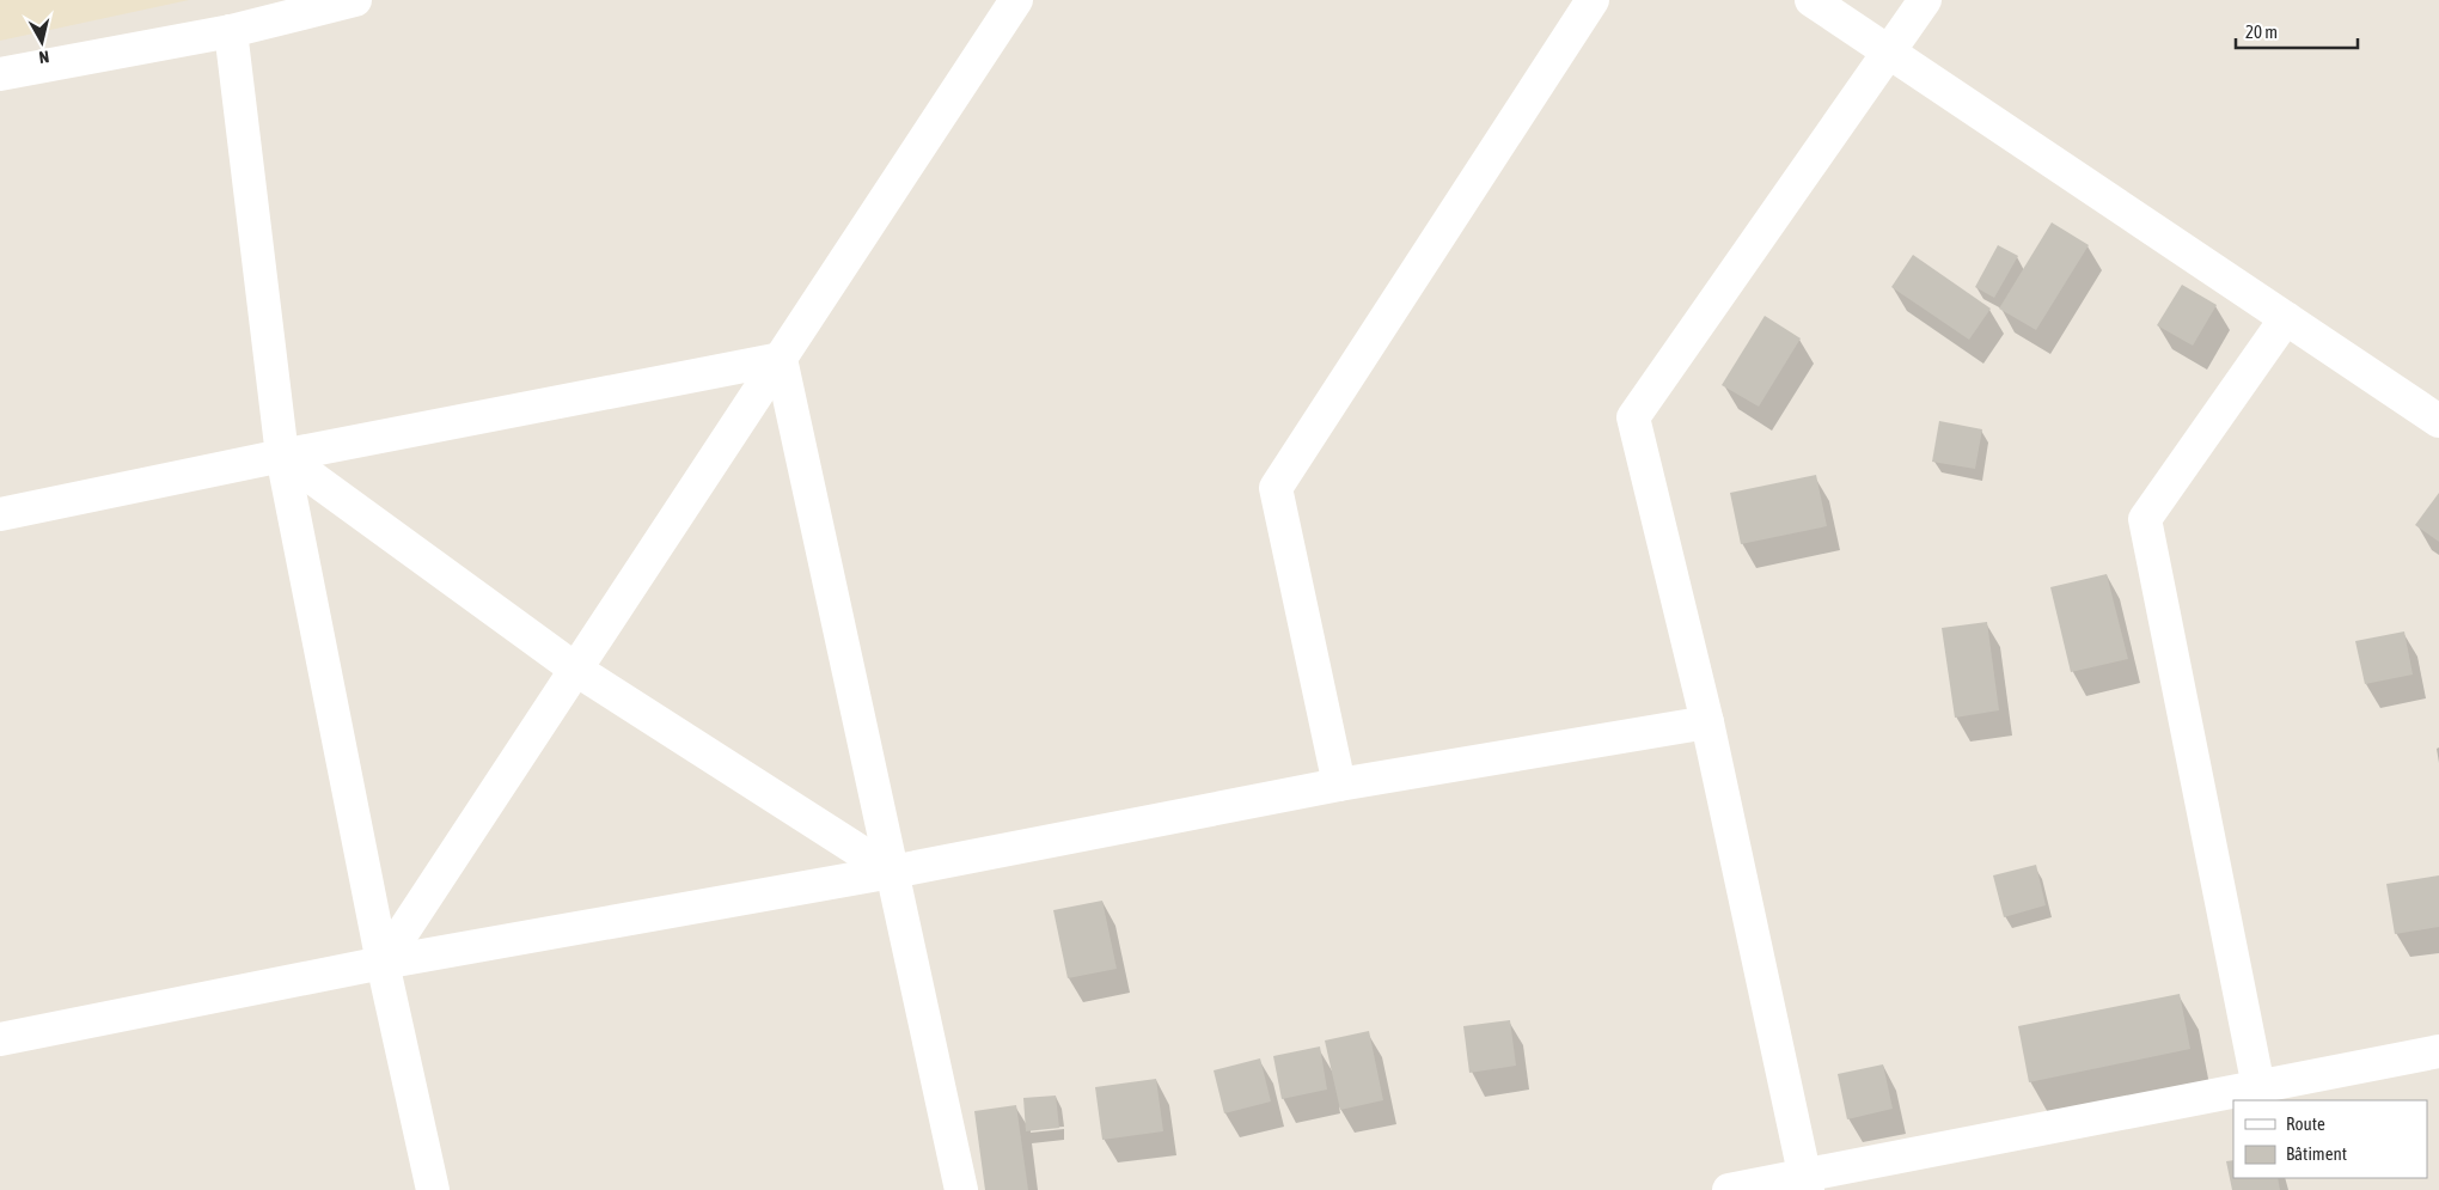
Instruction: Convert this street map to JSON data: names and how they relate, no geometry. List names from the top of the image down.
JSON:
{
  "legend": ["Route", "Bâtiment"],
  "scale_bar": "20 m",
  "north": "bottom"
}
